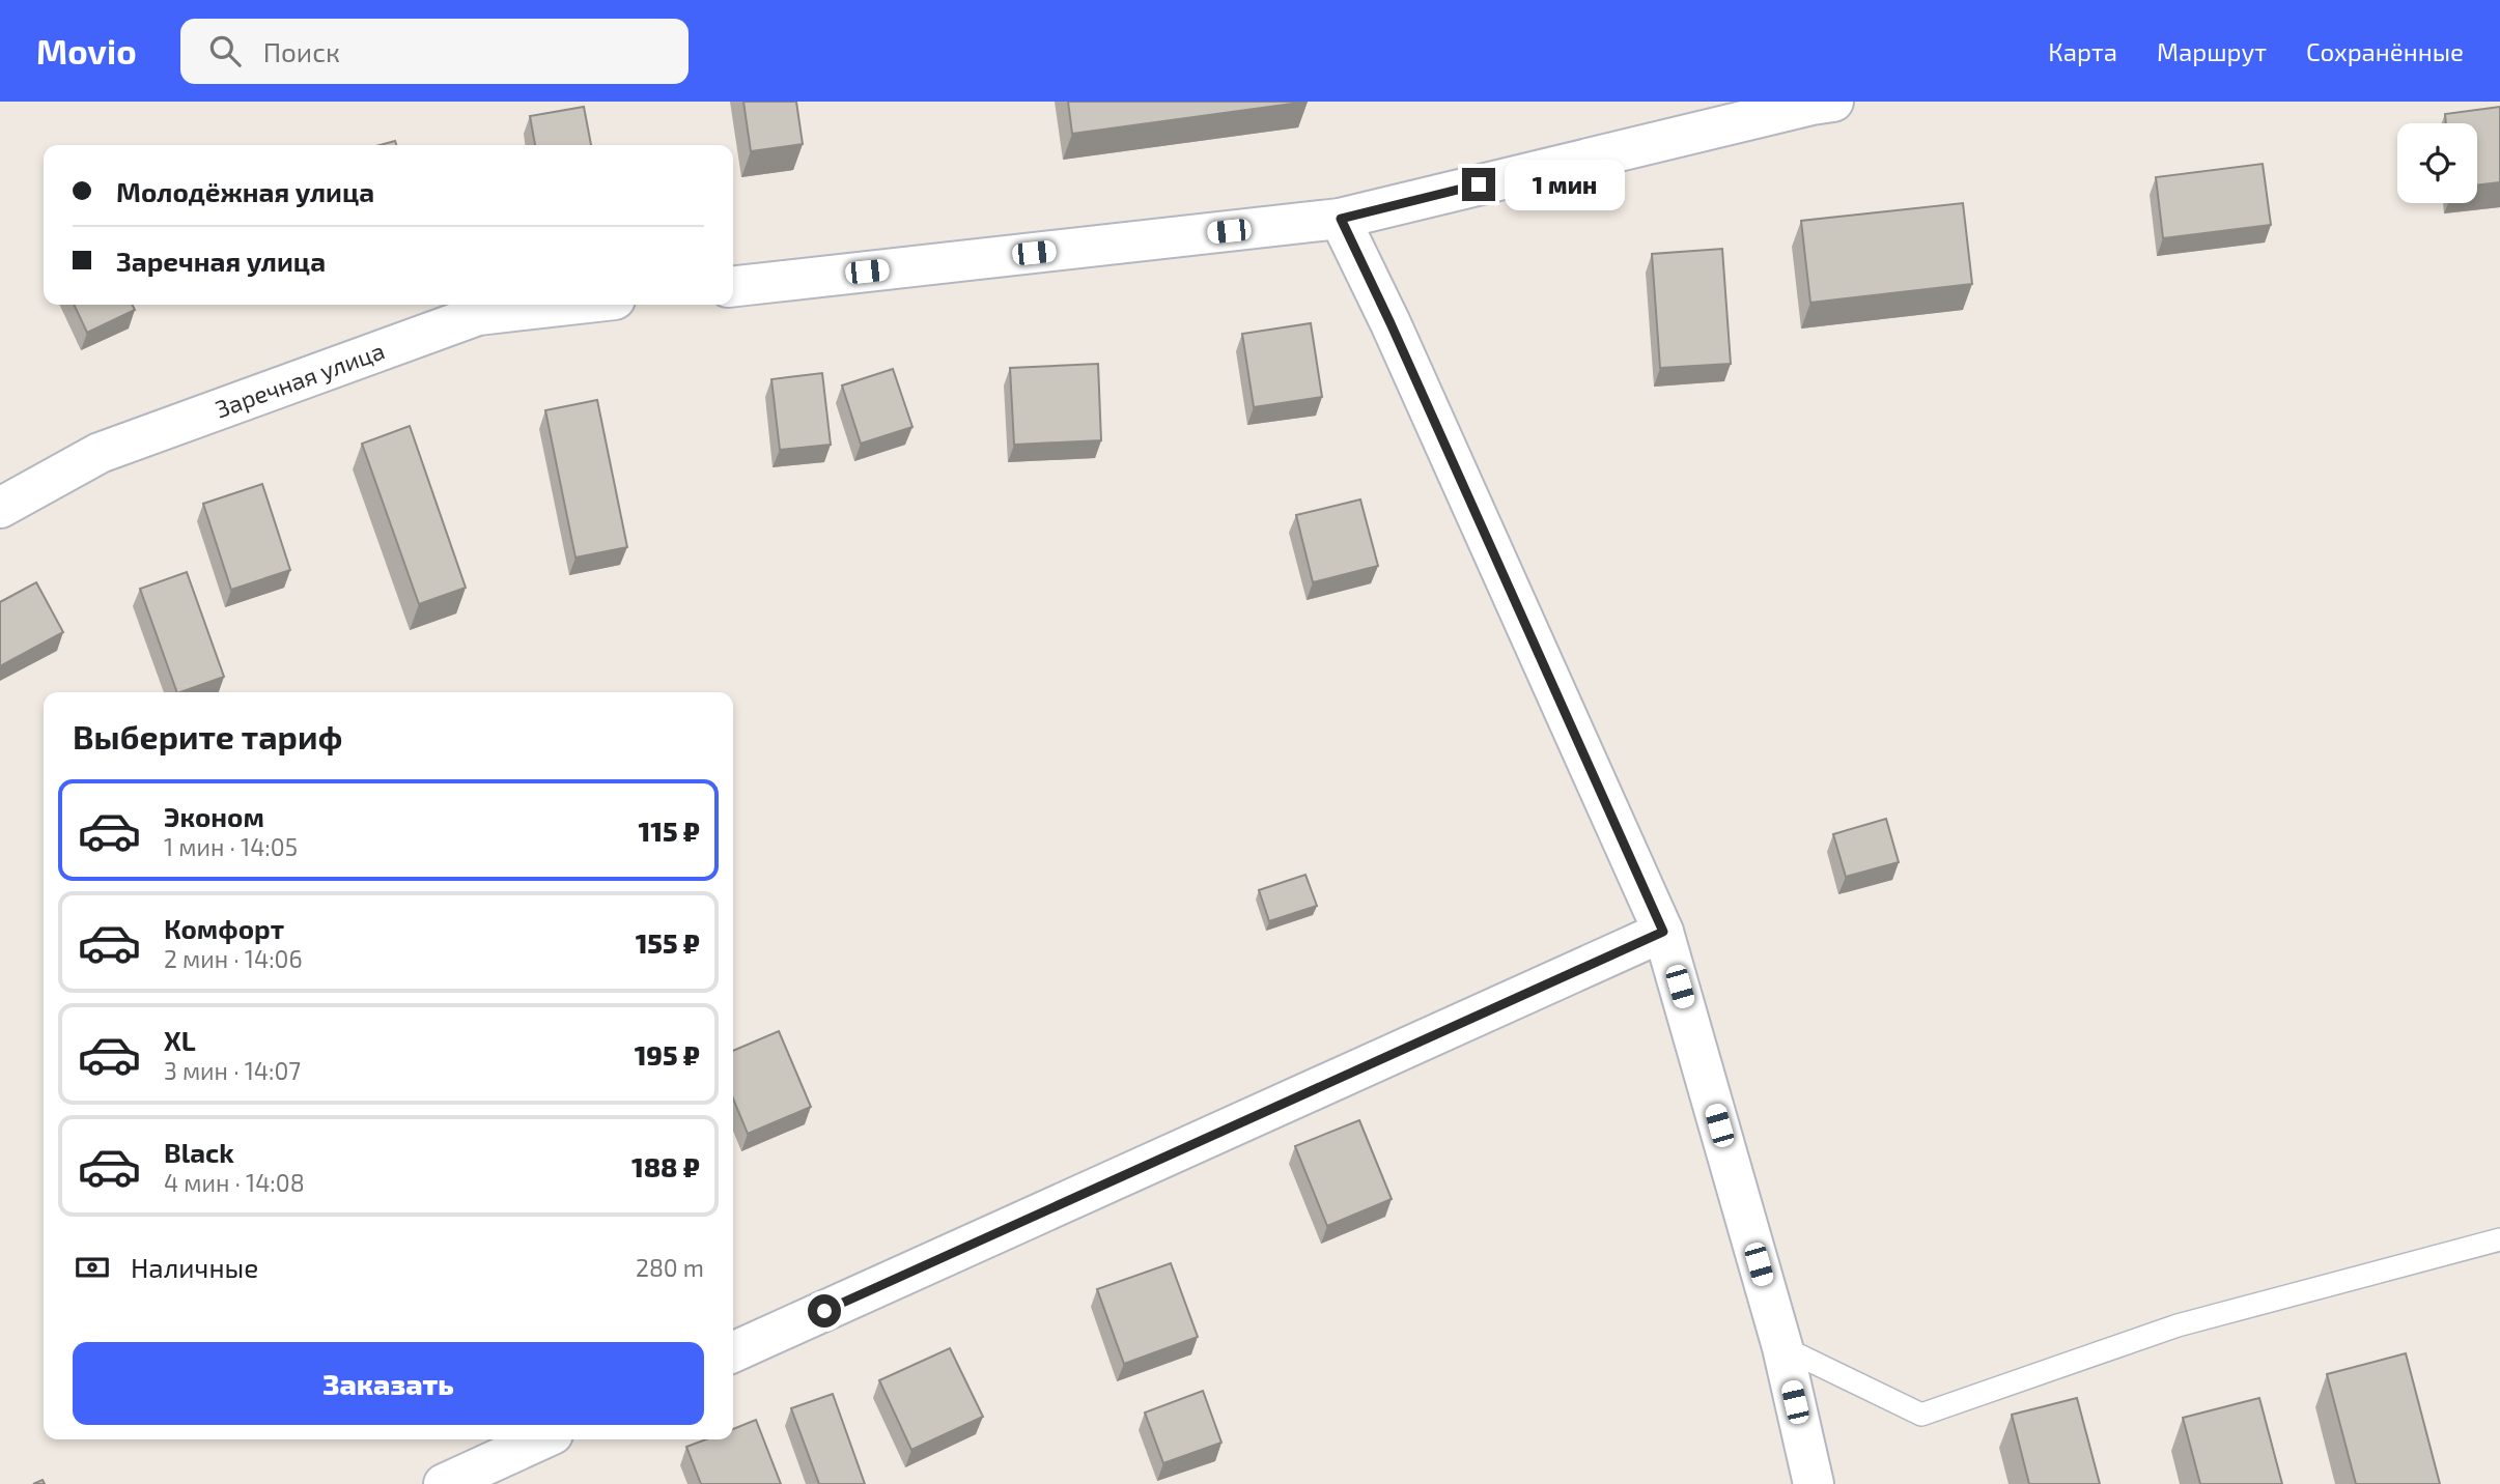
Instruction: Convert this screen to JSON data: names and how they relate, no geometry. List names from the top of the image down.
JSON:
{
  "streets": {
    "street": ["Заречная улица"]
  },
  "page": {
    "header": "Movio",
    "search": "Поиск",
    "nav": ["Карта", "Маршрут", "Сохранённые"],
    "banner": ["Молодёжная улица", "Заречная улица"],
    "bubble": "1 мин",
    "heading": "Выберите тариф",
    "list": [
      {
        "name": "Эконом",
        "note": "1 мин · 14:05",
        "value": "115 ₽"
      },
      {
        "name": "Комфорт",
        "note": "2 мин · 14:06",
        "value": "155 ₽"
      },
      {
        "name": "XL",
        "note": "3 мин · 14:07",
        "value": "195 ₽"
      },
      {
        "name": "Black",
        "note": "4 мин · 14:08",
        "value": "188 ₽"
      }
    ],
    "pay": ["Наличные", "280 m"],
    "buttons": "Заказать"
  }
}
